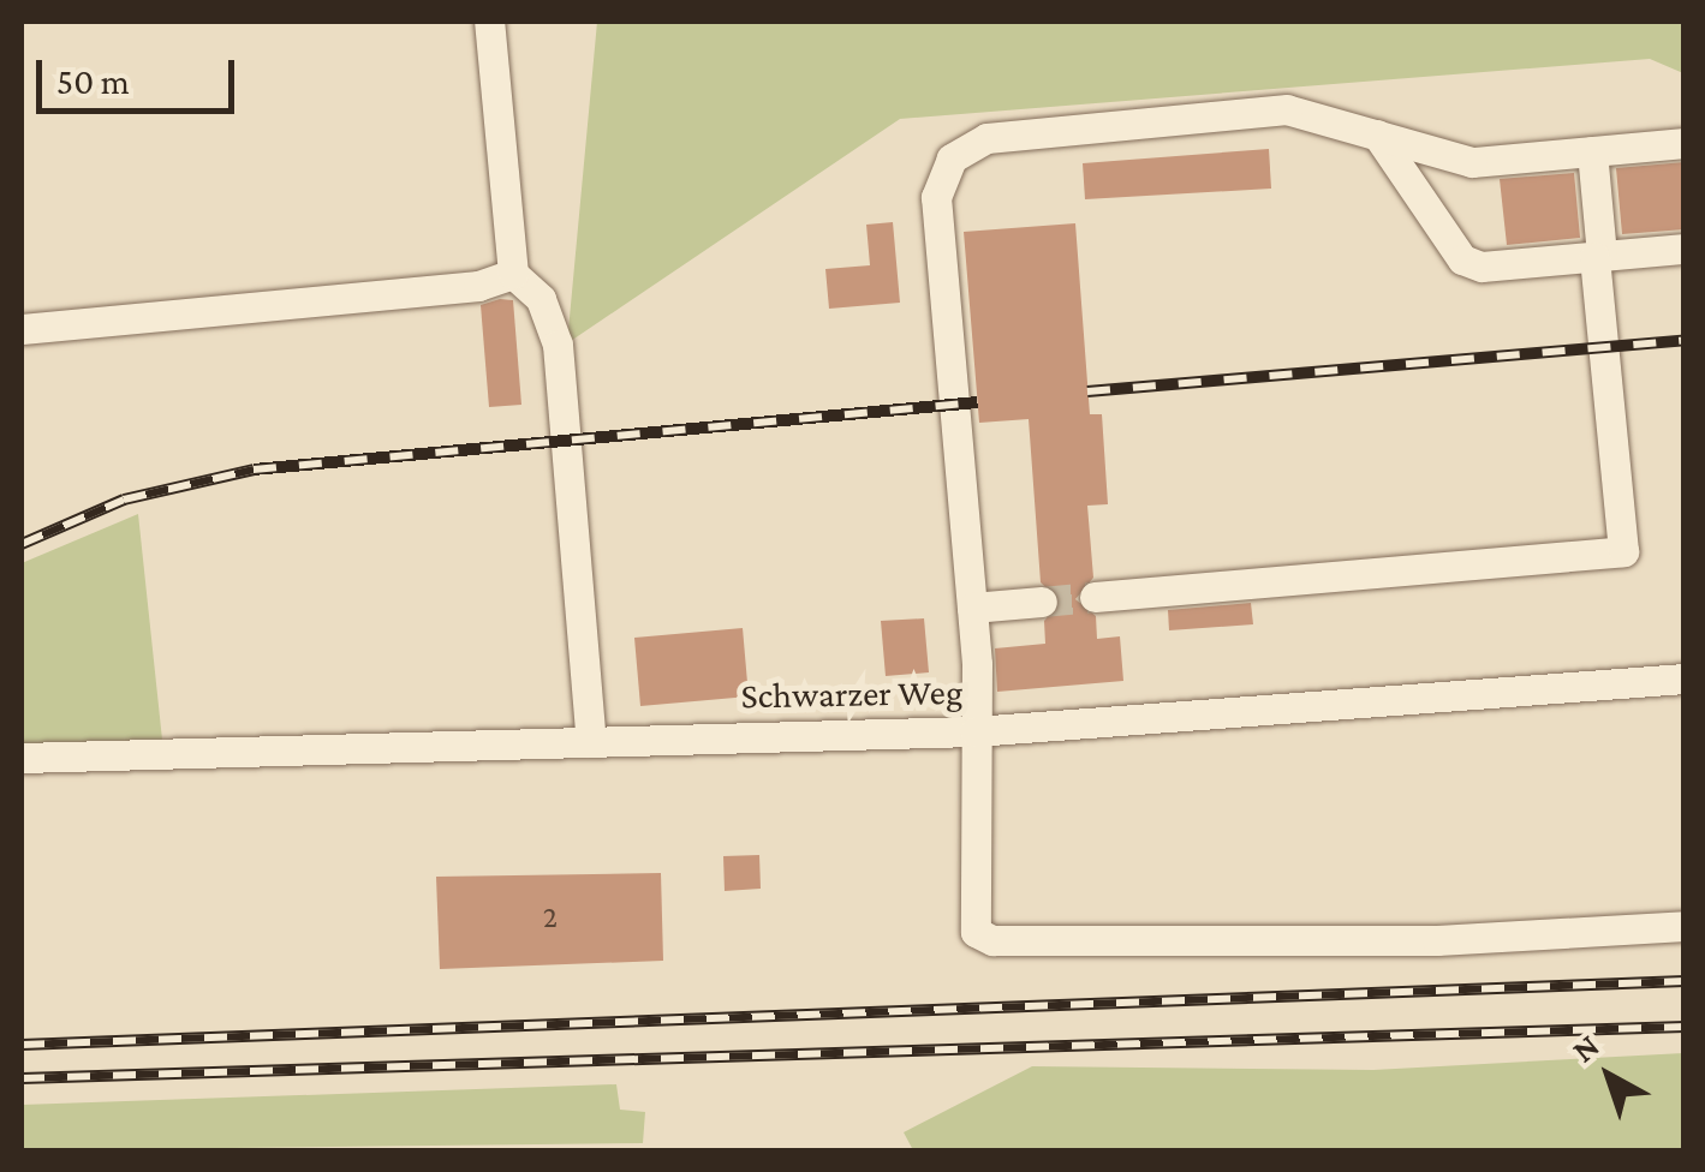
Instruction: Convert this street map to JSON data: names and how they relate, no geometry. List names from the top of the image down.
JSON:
{
  "streets": {
    "lane": ["Schwarzer Weg"]
  },
  "house_numbers": ["2"],
  "scale_bar": "50 m",
  "north": "top left"
}
